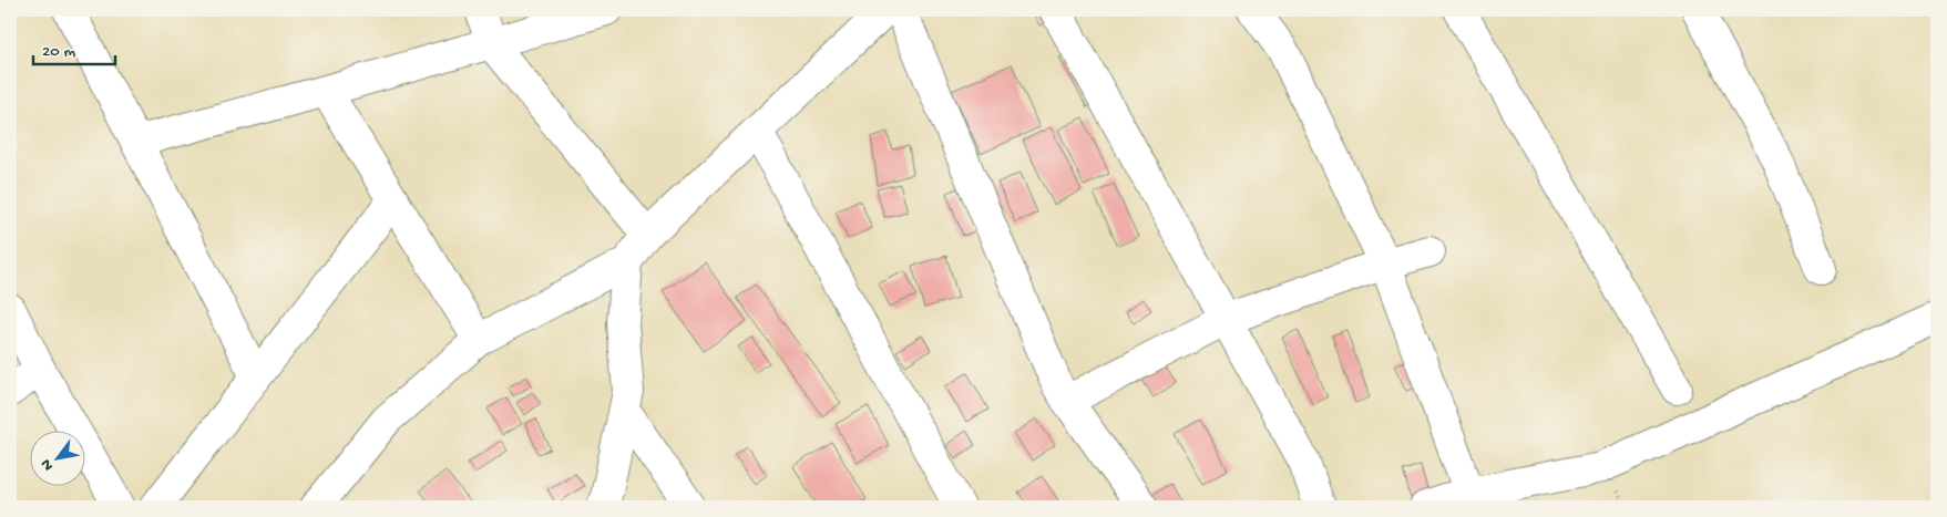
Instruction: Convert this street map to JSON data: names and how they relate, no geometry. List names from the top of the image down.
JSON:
{
  "scale_bar": "20 m",
  "north": "bottom left"
}
